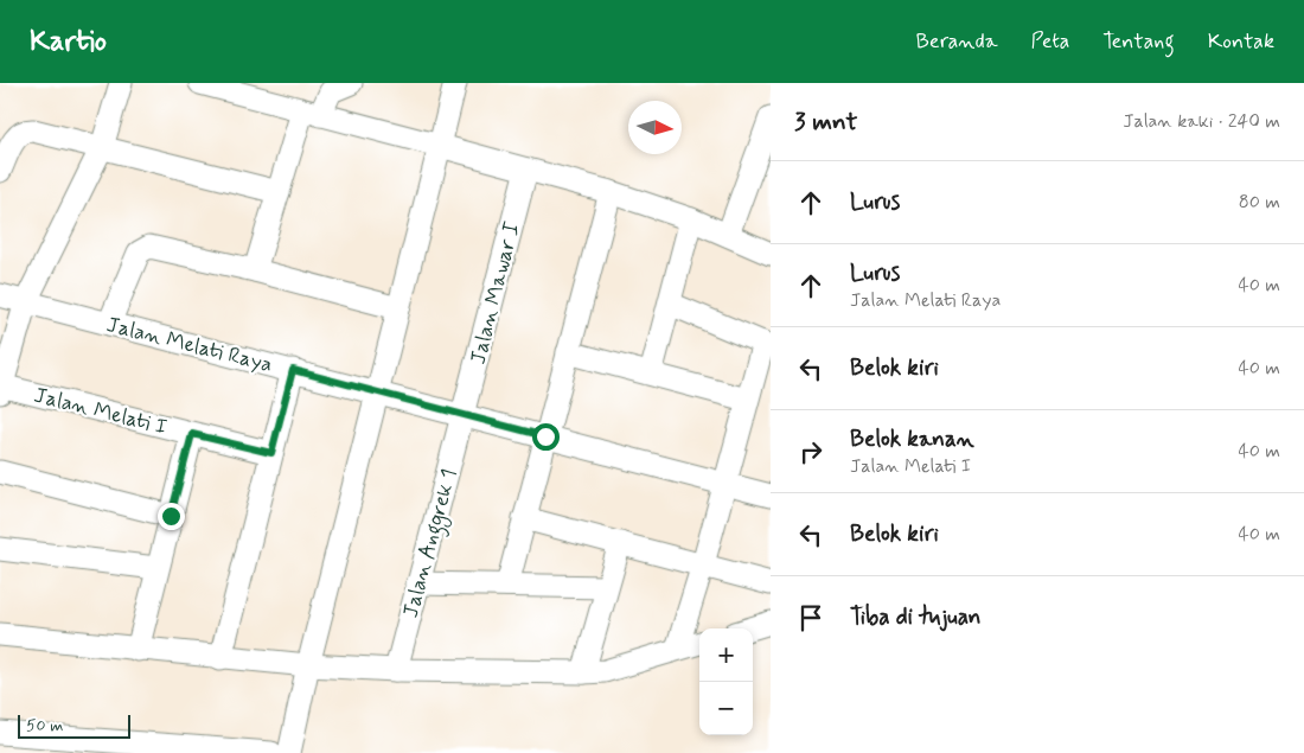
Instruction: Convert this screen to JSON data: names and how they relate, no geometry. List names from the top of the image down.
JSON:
{
  "streets": {
    "street": [
      "Jalan Mawar I",
      "Jalan Melati Raya",
      "Jalan Melati I",
      "Jalan Anggrek 1"
    ]
  },
  "crossings": [
    ["Jalan Mawar I", "Jalan Melati Raya"],
    ["Jalan Mawar I", "Jalan Anggrek 1"],
    ["Jalan Melati Raya", "Jalan Anggrek 1"]
  ],
  "scale_bar": "50 m",
  "north": "right",
  "page": {
    "header": "Kartio",
    "nav": [
      "Beranda",
      "Peta",
      "Tentang",
      "Kontak"
    ],
    "heading": ["3 mnt", "Jalan kaki · 240 m"],
    "list": [
      ["Lurus", "80 m"],
      ["Lurus", "Jalan Melati Raya", "40 m"],
      ["Belok kiri", "40 m"],
      ["Belok kanan", "Jalan Melati I", "40 m"],
      ["Belok kiri", "40 m"],
      "Tiba di tujuan"
    ],
    "map_buttons": ["+", "−"],
    "scale": "50 m"
  }
}
